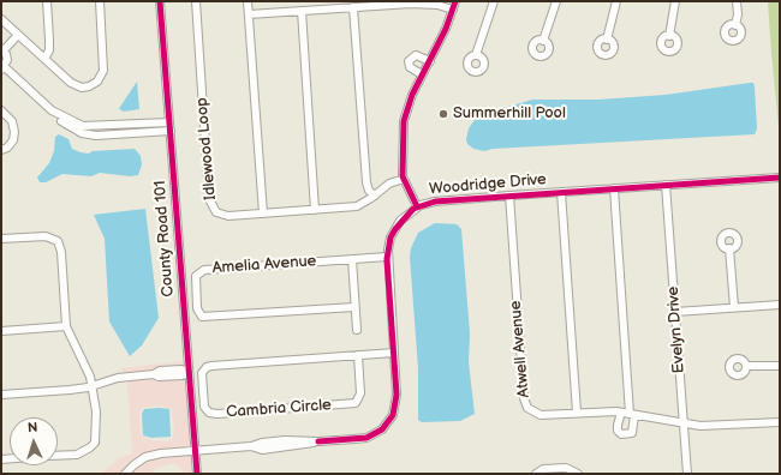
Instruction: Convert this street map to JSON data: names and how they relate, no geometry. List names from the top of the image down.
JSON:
{
  "streets": {
    "street": [
      "Idlewood Loop",
      "Woodridge Drive",
      "County Road 101",
      "Amelia Avenue",
      "Evelyn Drive",
      "Atwell Avenue",
      "Cambria Circle"
    ]
  },
  "crossings": [
    ["Woodridge Drive", "County Road 101"],
    ["Woodridge Drive", "Amelia Avenue"],
    ["Woodridge Drive", "Evelyn Drive"],
    ["Woodridge Drive", "Atwell Avenue"],
    ["Woodridge Drive", "Cambria Circle"],
    ["Evelyn Drive", "Atwell Avenue"]
  ],
  "places": ["Summerhill Pool"],
  "north": "top"
}
